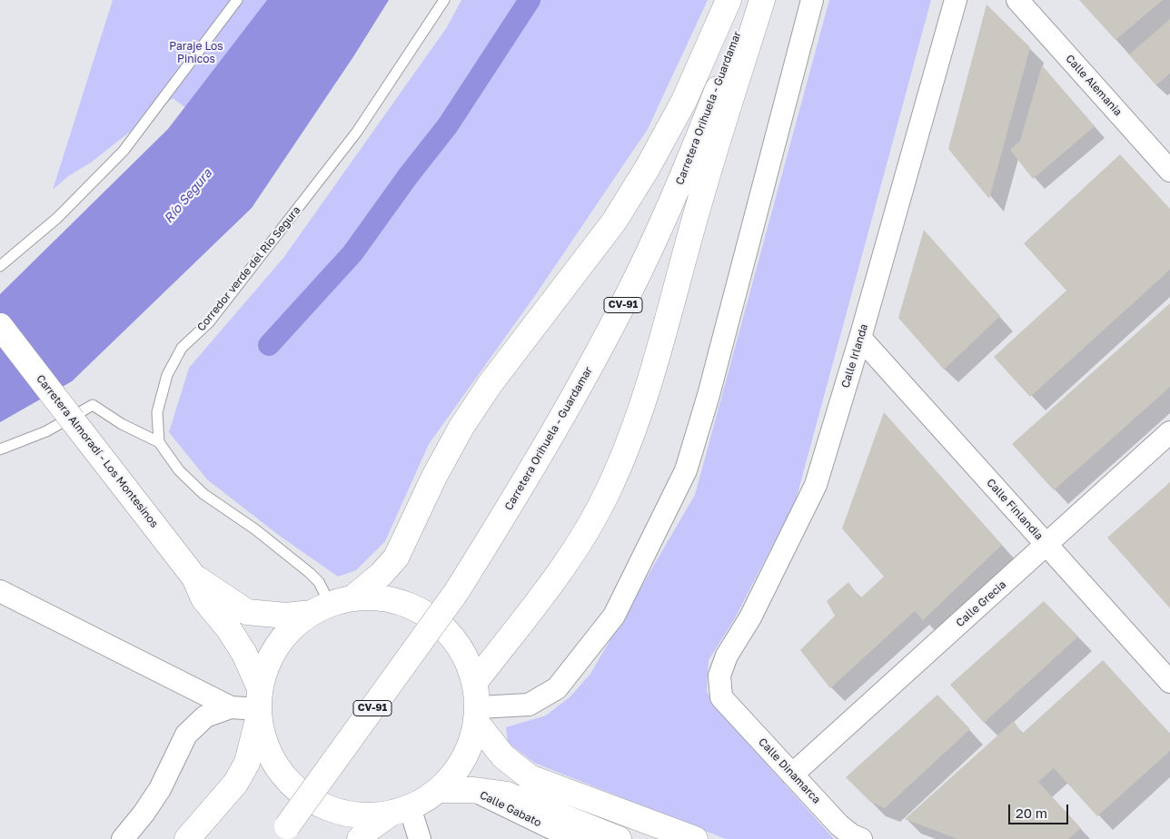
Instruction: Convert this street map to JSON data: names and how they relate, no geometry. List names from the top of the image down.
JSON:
{
  "streets": {
    "main road": ["Carretera Orihuela - Guardamar", "CV-91", "Carretera Almoradí - Los Montesinos"],
    "street": [
      "Calle Alemania",
      "Calle Irlanda",
      "Calle Finlandia",
      "Calle Grecia",
      "Calle Dinamarca",
      "Calle Gabato"
    ],
    "lane": ["Corredor verde del Rio Segura"]
  },
  "crossings": [
    ["Calle Irlanda", "Calle Finlandia"],
    ["Calle Irlanda", "Calle Dinamarca"],
    ["Calle Finlandia", "Calle Grecia"],
    ["Calle Grecia", "Calle Dinamarca"]
  ],
  "water": ["Río Segura"],
  "parks": ["Paraje Los Pinicos"],
  "scale_bar": "20 m"
}
